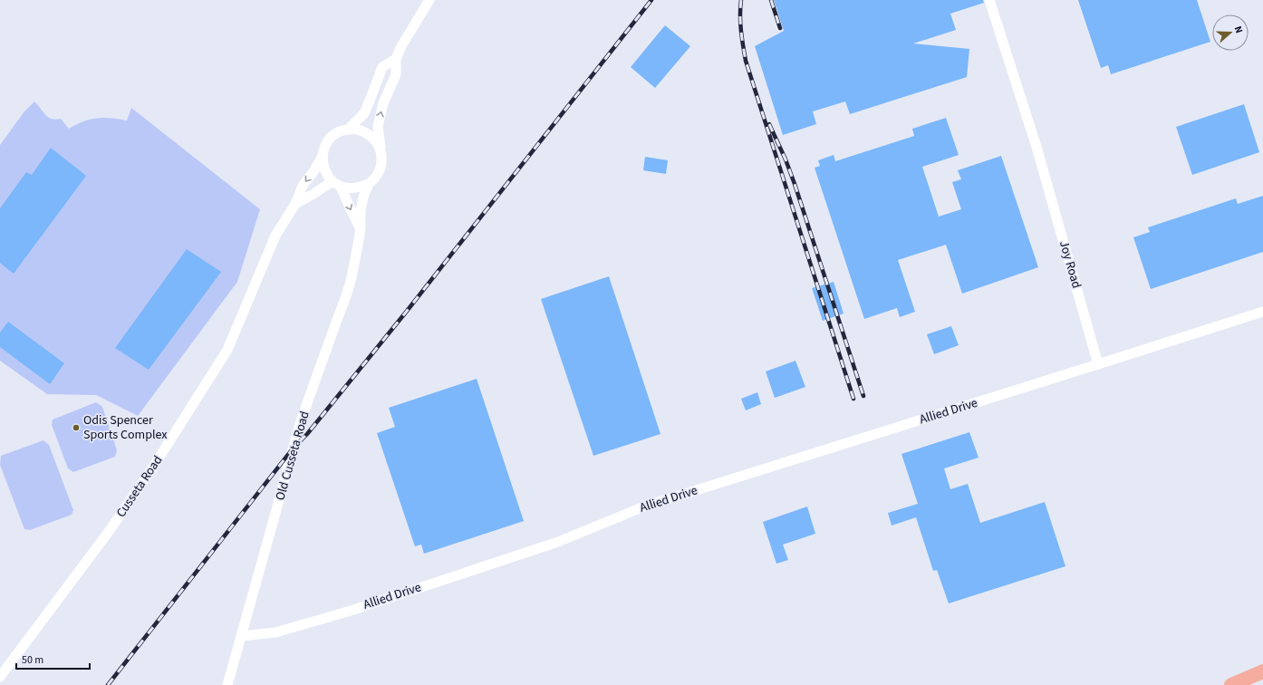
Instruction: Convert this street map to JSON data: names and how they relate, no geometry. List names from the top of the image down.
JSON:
{
  "streets": {
    "street": [
      "Joy Road",
      "Allied Drive",
      "Old Cusseta Road",
      "Cusseta Road"
    ]
  },
  "crossings": [
    ["Joy Road", "Allied Drive"],
    ["Allied Drive", "Old Cusseta Road"],
    ["Old Cusseta Road", "Cusseta Road"]
  ],
  "places": ["Odis Spencer Sports Complex"],
  "scale_bar": "50 m",
  "north": "right"
}
